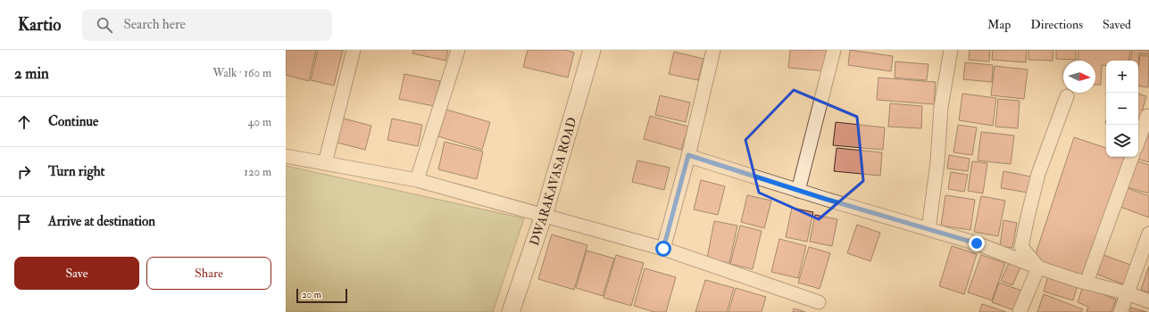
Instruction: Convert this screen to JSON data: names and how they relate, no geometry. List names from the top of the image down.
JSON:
{
  "streets": {
    "street": ["DWARAKAVASA ROAD"]
  },
  "scale_bar": "20 m",
  "north": "right",
  "page": {
    "header": "Kartio",
    "search": "Search here",
    "nav": ["Map", "Directions", "Saved"],
    "heading": ["2 min", "Walk · 160 m"],
    "map_buttons": ["+", "−"],
    "list": [
      ["Continue", "40 m"],
      ["Turn right", "120 m"],
      "Arrive at destination"
    ],
    "buttons": ["Save", "Share"],
    "scale": "20 m"
  }
}
